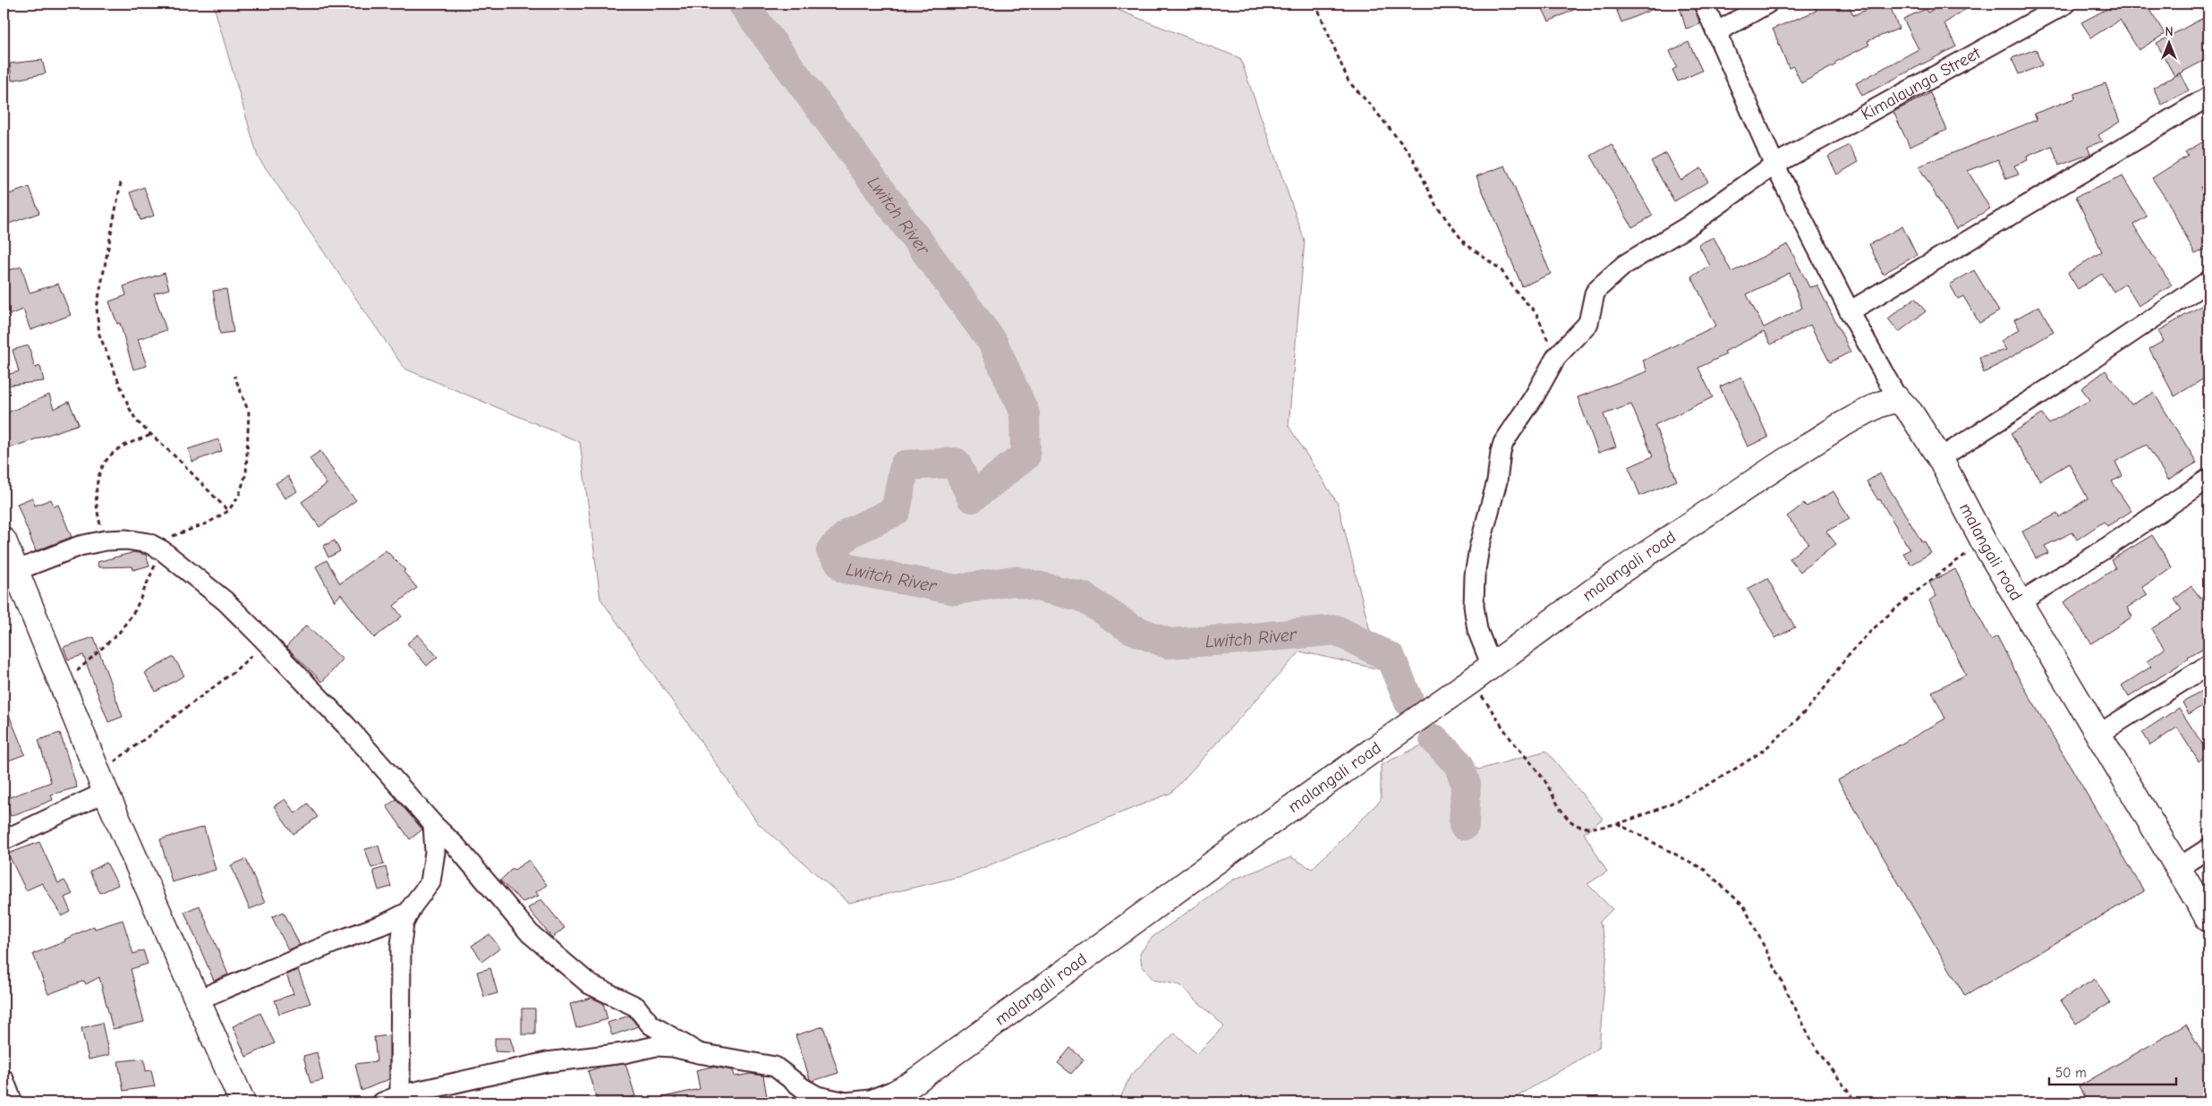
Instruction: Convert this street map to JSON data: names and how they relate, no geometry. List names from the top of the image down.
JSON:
{
  "streets": {
    "street": ["Kimalaunga Street", "malangali road"]
  },
  "crossings": [
    ["Kimalaunga Street", "malangali road"]
  ],
  "water": ["Lwitch River"],
  "scale_bar": "50 m",
  "north": "top"
}
